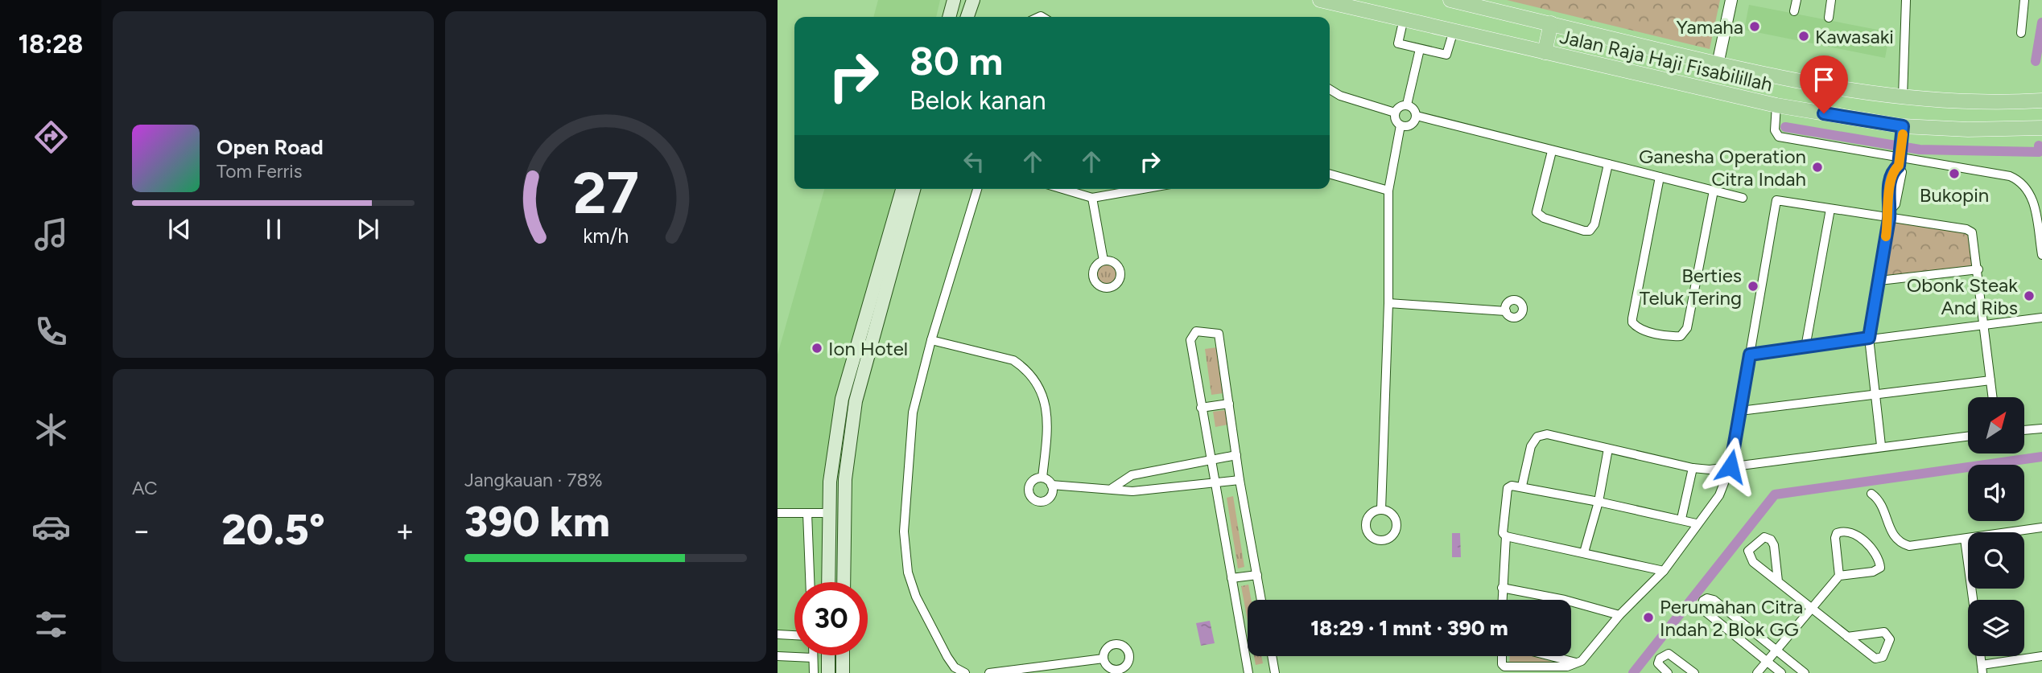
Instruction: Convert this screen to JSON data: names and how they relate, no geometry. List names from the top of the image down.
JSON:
{
  "streets": {
    "main road": ["Jalan Raja Haji Fisabilillah"]
  },
  "places": [
    "Yamaha",
    "Kawasaki",
    "Ganesha Operation Citra Indah",
    "Bukopin",
    "Berties Teluk Tering",
    "Obonk Steak And Ribs",
    "Ion Hotel",
    "Perumahan Citra Indah 2 Blok GG"
  ],
  "north": "top right",
  "page": {
    "tabs": "18:28",
    "turn": ["80 m", "Belok kanan"],
    "song": ["Open Road", "Tom Ferris"],
    "tile": [
      "AC",
      ["Jangkauan · 78%", "390 km"]
    ],
    "heat": ["−", "20.5°", "+"],
    "limit": "30",
    "trip": "18:29 · 1 mnt · 390 m",
    "gauge": ["27", "km/h"]
  }
}
